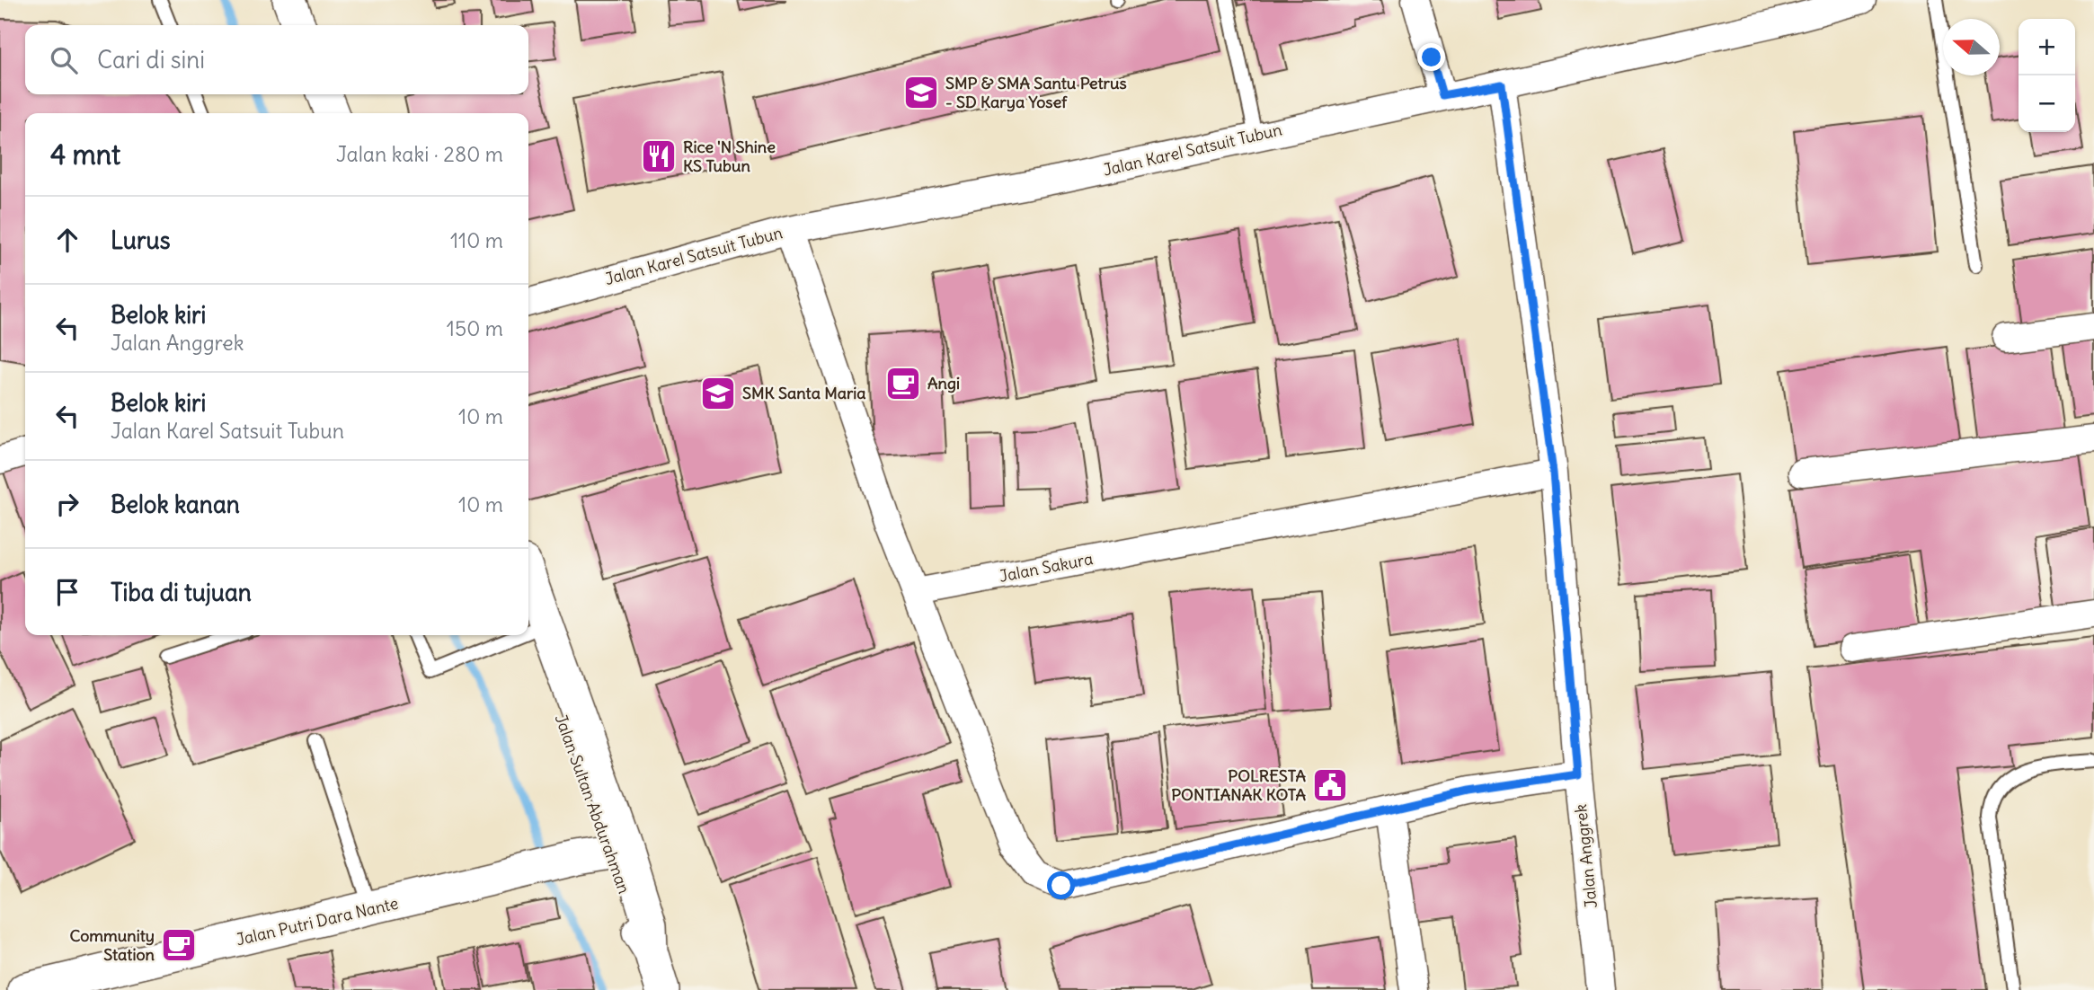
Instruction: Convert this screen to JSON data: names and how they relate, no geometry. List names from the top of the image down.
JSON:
{
  "streets": {
    "street": [
      "Jalan Karel Satsuit Tubun",
      "Jalan Sakura",
      "Jalan Sultan Abdurahman",
      "Jalan Anggrek",
      "Jalan Putri Dara Nante"
    ]
  },
  "crossings": [
    ["Jalan Karel Satsuit Tubun", "Jalan Anggrek"],
    ["Jalan Sakura", "Jalan Anggrek"],
    ["Jalan Sultan Abdurahman", "Jalan Putri Dara Nante"]
  ],
  "places": {
    "school or university": ["SMP & SMA Santu Petrus - SD Karya Yosef", "SMK Santa Maria"],
    "restaurant": ["Rice 'N Shine KS Tubun"],
    "cafe": ["Angi", "Community Station"],
    "public building": ["POLRESTA PONTIANAK KOTA"]
  },
  "north": "left",
  "page": {
    "map_buttons": ["+", "−"],
    "search": "Cari di sini",
    "heading": ["4 mnt", "Jalan kaki · 280 m"],
    "list": [
      ["Lurus", "110 m"],
      ["Belok kiri", "Jalan Anggrek", "150 m"],
      ["Belok kiri", "Jalan Karel Satsuit Tubun", "10 m"],
      ["Belok kanan", "10 m"],
      "Tiba di tujuan"
    ]
  }
}
